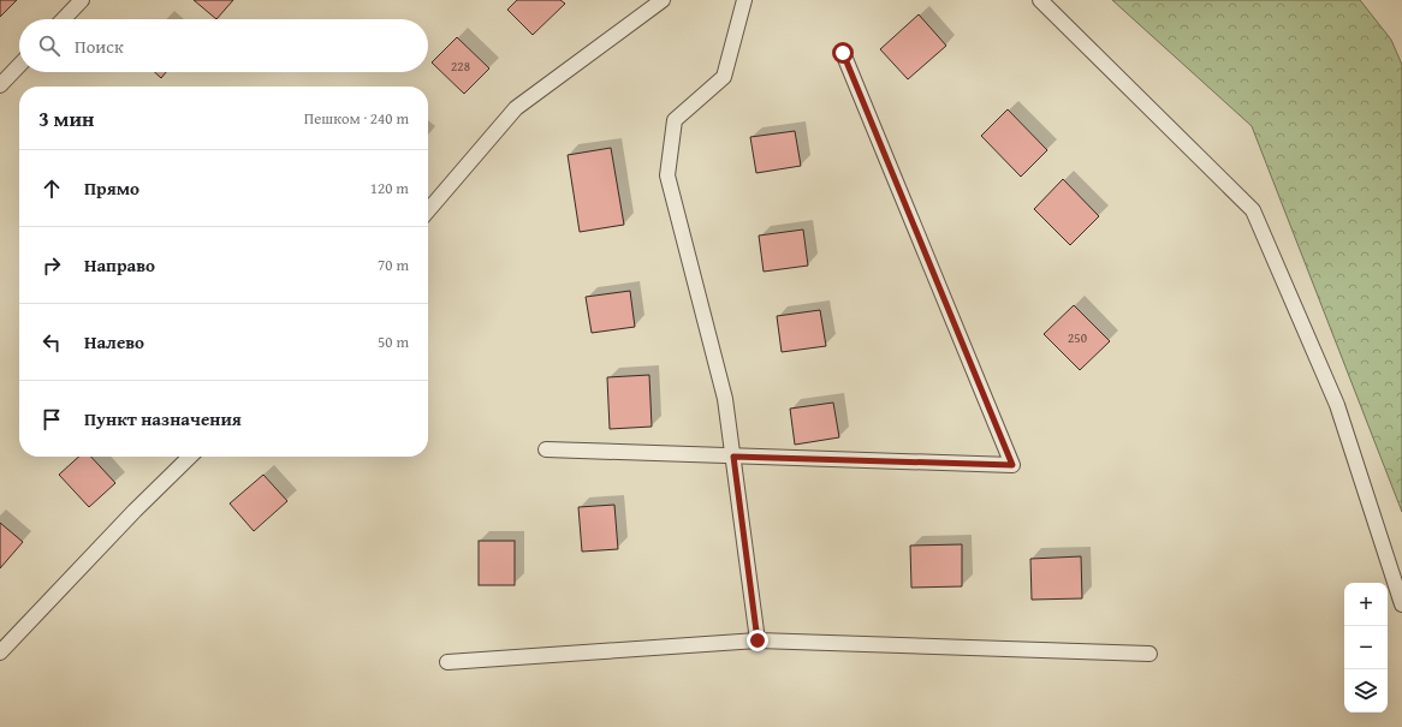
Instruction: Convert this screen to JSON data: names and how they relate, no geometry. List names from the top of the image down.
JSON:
{
  "house_numbers": ["228", "250"],
  "page": {
    "search": "Поиск",
    "heading": ["3 мин", "Пешком · 240 m"],
    "list": [
      ["Прямо", "120 m"],
      ["Направо", "70 m"],
      ["Налево", "50 m"],
      "Пункт назначения"
    ],
    "map_buttons": ["+", "−"]
  }
}
